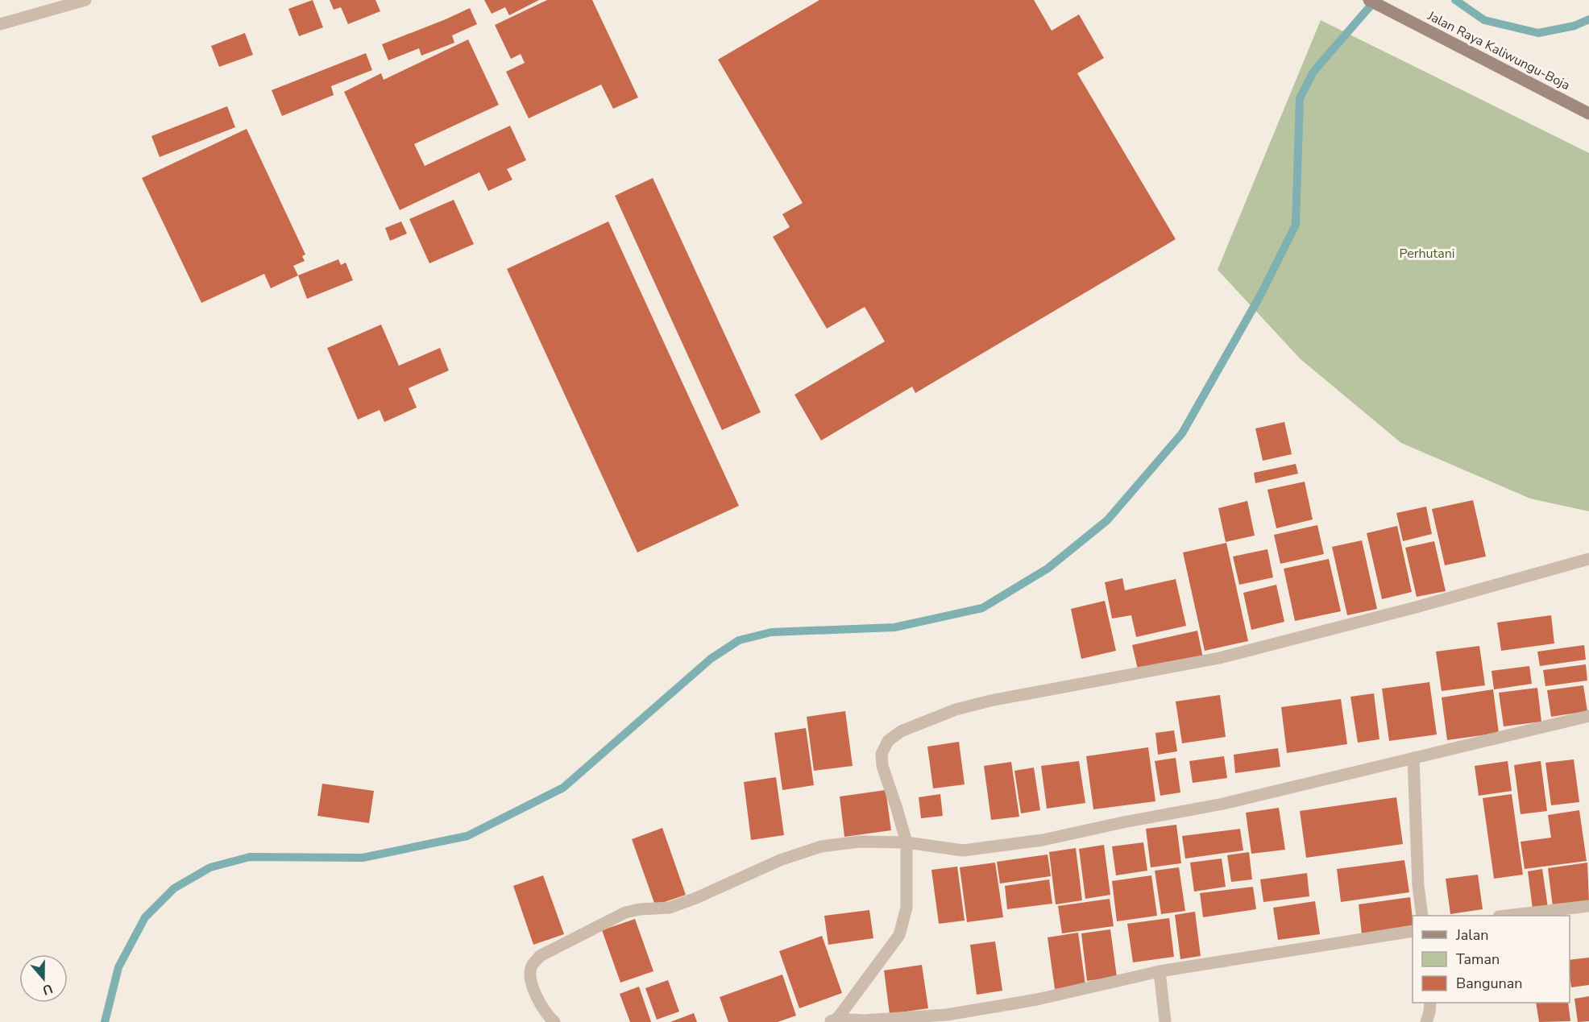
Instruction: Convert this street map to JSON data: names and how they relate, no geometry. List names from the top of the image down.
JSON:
{
  "streets": {
    "main road": ["Jalan Raya Kaliwungu-Boja"]
  },
  "parks": ["Perhutani"],
  "legend": ["Jalan", "Taman", "Bangunan"],
  "north": "bottom"
}
